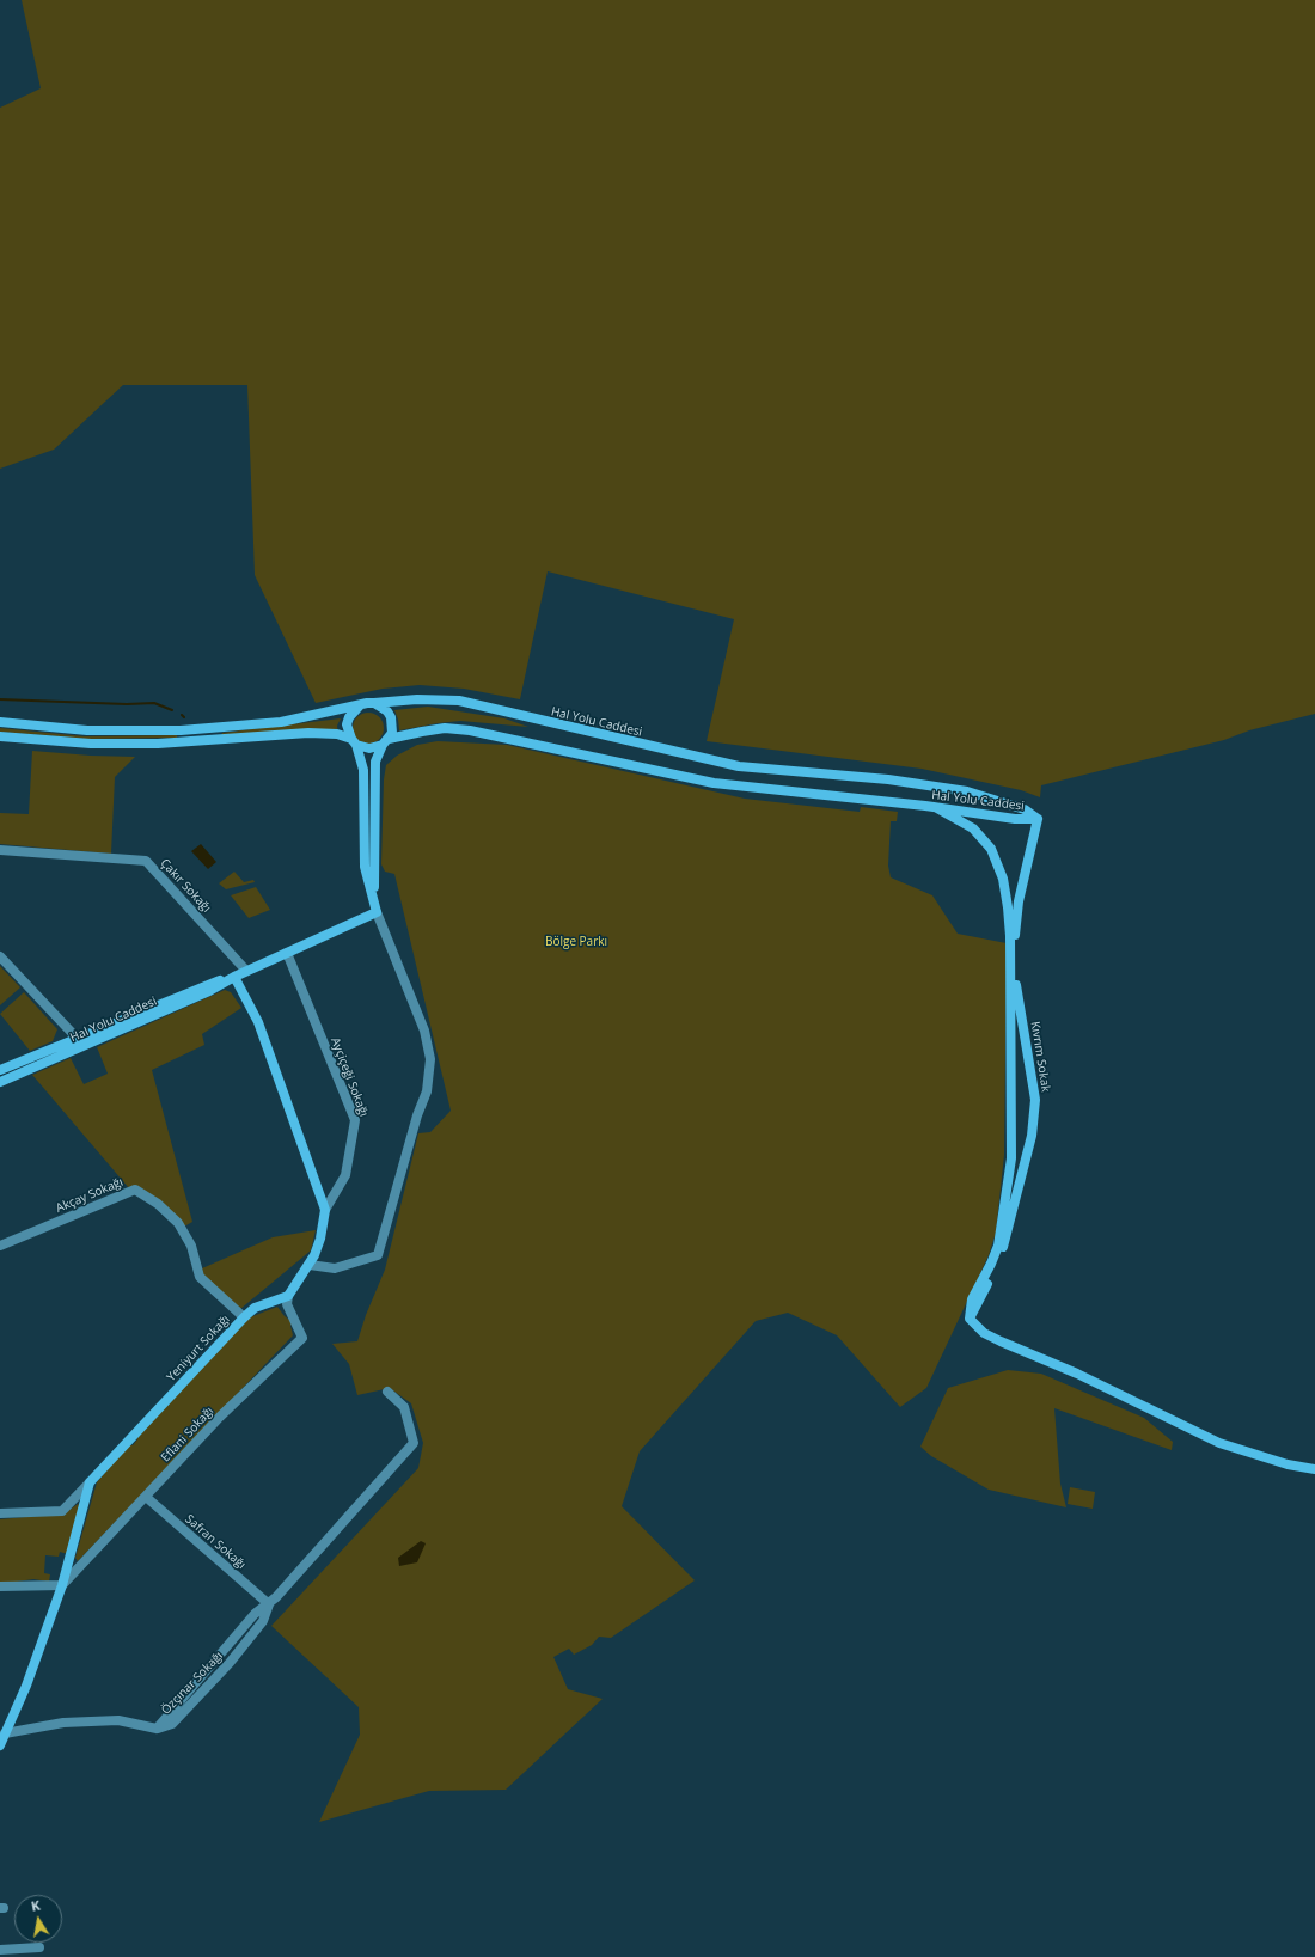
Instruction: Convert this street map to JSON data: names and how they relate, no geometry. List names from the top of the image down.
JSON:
{
  "streets": {
    "street": [
      "Hal Yolu Caddesi",
      "Çakır Sokağı",
      "Kıvrım Sokak",
      "Ayçiçeği Sokağı",
      "Akçay Sokağı",
      "Yeniyurt Sokağı",
      "Eflani Sokağı",
      "Safran Sokağı",
      "Özçınar Sokağı"
    ]
  },
  "crossings": [
    ["Hal Yolu Caddesi", "Çakır Sokağı"],
    ["Hal Yolu Caddesi", "Kıvrım Sokak"],
    ["Hal Yolu Caddesi", "Ayçiçeği Sokağı"],
    ["Akçay Sokağı", "Yeniyurt Sokağı"],
    ["Yeniyurt Sokağı", "Eflani Sokağı"],
    ["Yeniyurt Sokağı", "Özçınar Sokağı"],
    ["Eflani Sokağı", "Safran Sokağı"],
    ["Safran Sokağı", "Özçınar Sokağı"]
  ],
  "parks": ["Bölge Parkı"],
  "north": "top"
}
